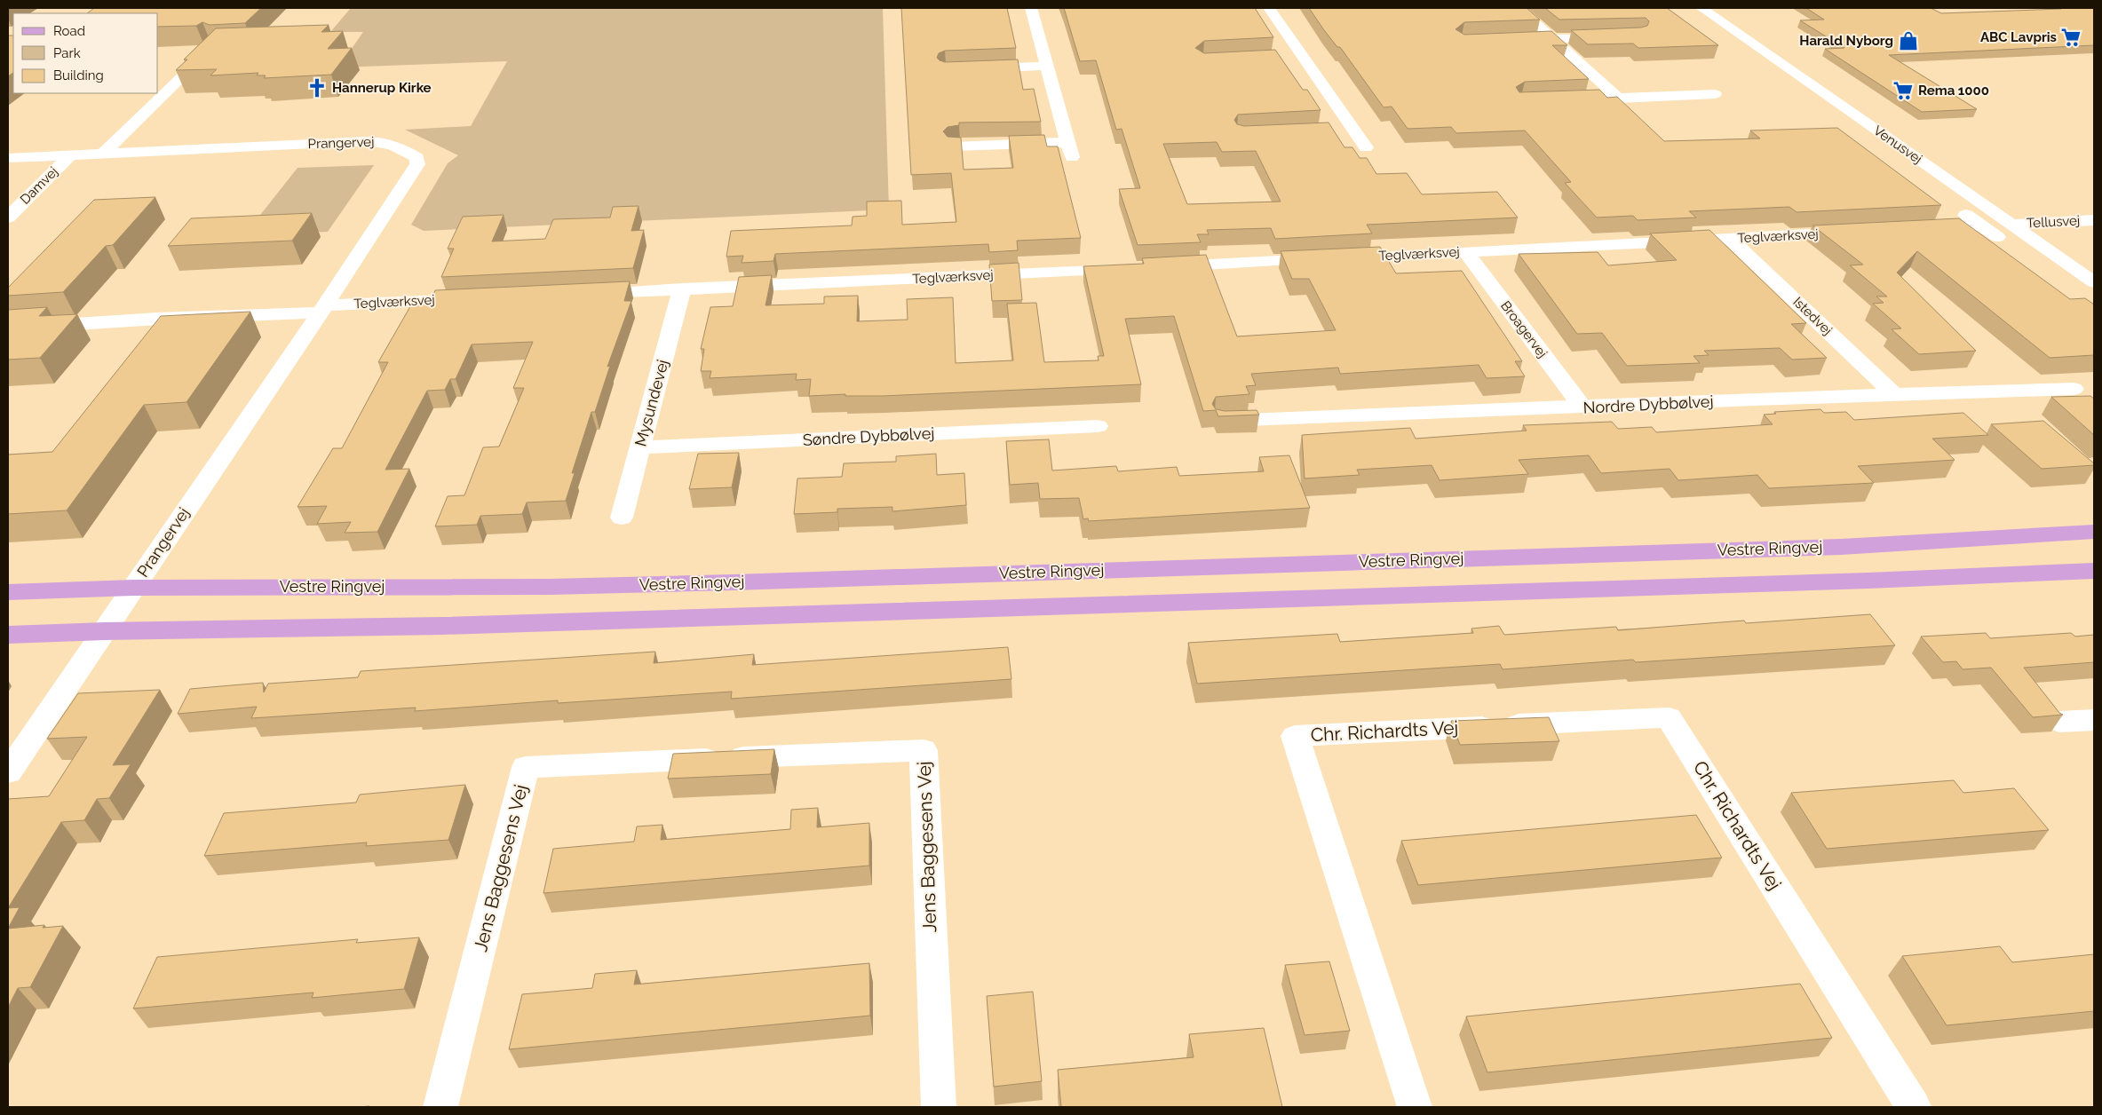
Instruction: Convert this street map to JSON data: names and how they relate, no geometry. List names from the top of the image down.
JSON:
{
  "streets": {
    "main road": ["Vestre Ringvej"],
    "street": [
      "Prangervej",
      "Venusvej",
      "Damvej",
      "Tellusvej",
      "Teglværksvej",
      "Istedvej",
      "Broagervej",
      "Mysundevej",
      "Nordre Dybbølvej",
      "Søndre Dybbølvej",
      "Chr. Richardts Vej",
      "Jens Baggesens Vej"
    ]
  },
  "crossings": [
    ["Prangervej", "Damvej"],
    ["Prangervej", "Teglværksvej"],
    ["Prangervej", "Vestre Ringvej"],
    ["Venusvej", "Tellusvej"],
    ["Teglværksvej", "Istedvej"],
    ["Teglværksvej", "Broagervej"],
    ["Teglværksvej", "Mysundevej"],
    ["Istedvej", "Nordre Dybbølvej"],
    ["Broagervej", "Nordre Dybbølvej"],
    ["Mysundevej", "Søndre Dybbølvej"]
  ],
  "places": {
    "supermarket": ["ABC Lavpris", "Rema 1000"],
    "shop": ["Harald Nyborg"],
    "church": ["Hannerup Kirke"]
  },
  "legend": ["Road", "Park", "Building"]
}
